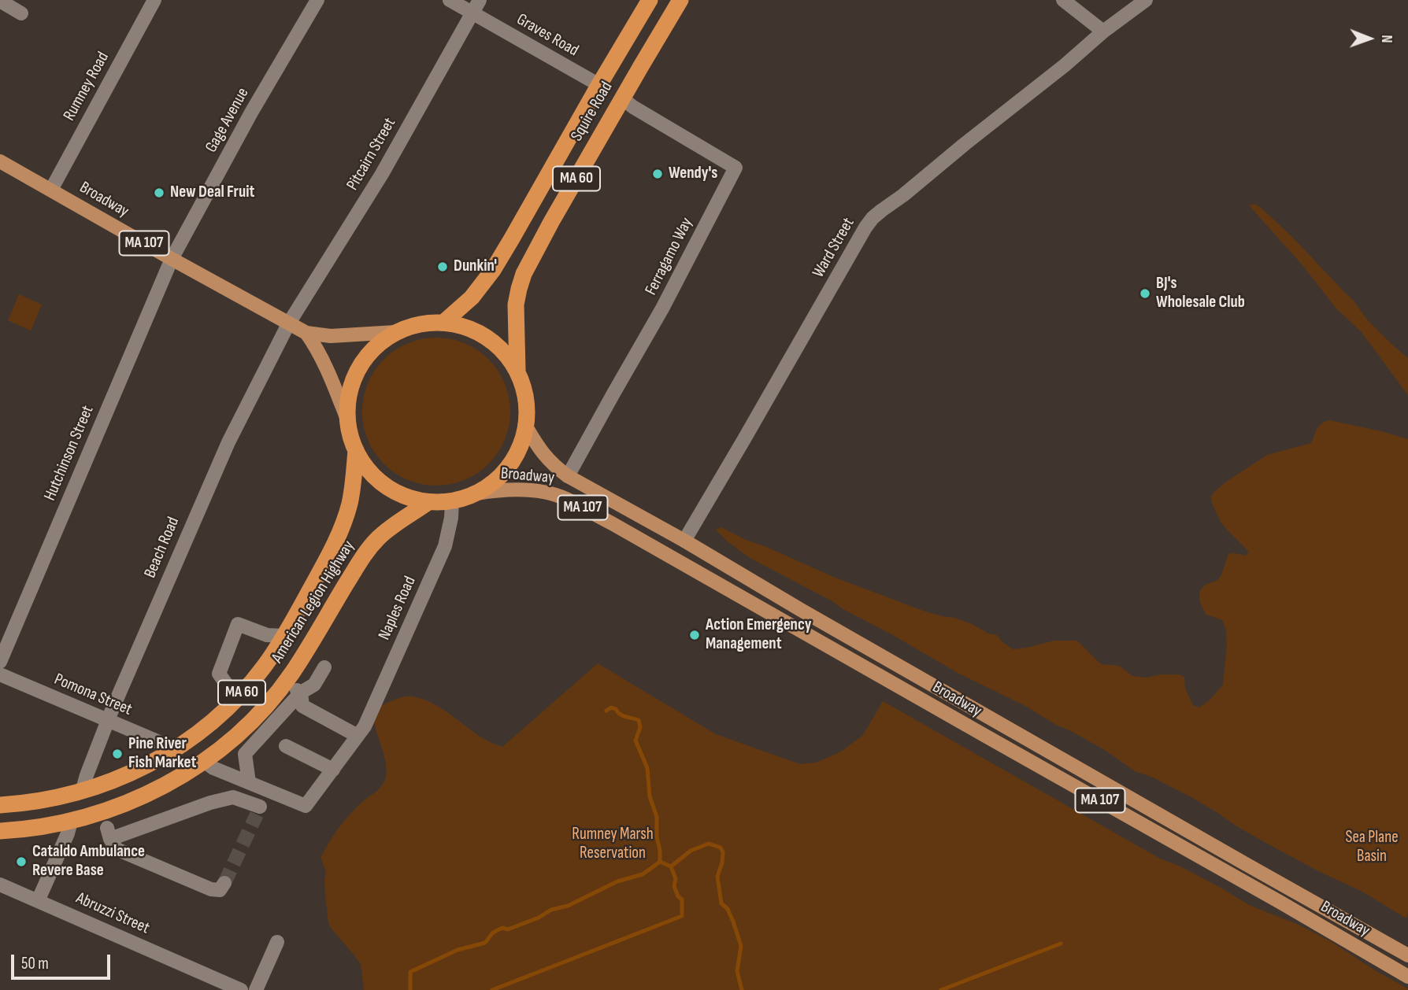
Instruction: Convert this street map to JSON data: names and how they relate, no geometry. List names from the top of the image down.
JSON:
{
  "streets": {
    "highway": ["Squire Road", "MA 60", "American Legion Highway"],
    "main road": ["Broadway", "MA 107"],
    "street": [
      "Graves Road",
      "Rumney Road",
      "Gage Avenue",
      "Pitcairn Street",
      "Ward Street",
      "Ferragamo Way",
      "Hutchinson Street",
      "Beach Road",
      "Naples Road",
      "Pomona Street",
      "Abruzzi Street"
    ]
  },
  "crossings": [
    ["Graves Road", "Squire Road"],
    ["Graves Road", "Pitcairn Street"],
    ["Rumney Road", "Broadway"],
    ["Squire Road", "MA 60"],
    ["Squire Road", "Broadway"],
    ["Squire Road", "Ferragamo Way"],
    ["Squire Road", "American Legion Highway"],
    ["Squire Road", "Naples Road"],
    ["Gage Avenue", "Broadway"],
    ["Gage Avenue", "Hutchinson Street"],
    ["Pitcairn Street", "Broadway"],
    ["Pitcairn Street", "Beach Road"],
    ["MA 60", "Broadway"],
    ["MA 60", "American Legion Highway"],
    ["MA 60", "Naples Road"],
    ["Broadway", "Ward Street"],
    ["Broadway", "Ferragamo Way"],
    ["Broadway", "Hutchinson Street"],
    ["Broadway", "Beach Road"],
    ["Broadway", "American Legion Highway"],
    ["Broadway", "Naples Road"],
    ["Beach Road", "American Legion Highway"],
    ["Beach Road", "Pomona Street"],
    ["American Legion Highway", "Naples Road"],
    ["American Legion Highway", "Pomona Street"]
  ],
  "parks": ["Rumney Marsh Reservation", "Sea Plane Basin"],
  "places": [
    "Wendy's",
    "New Deal Fruit",
    "Dunkin'",
    "BJ's Wholesale Club",
    "Action Emergency Management",
    "Pine River Fish Market",
    "Cataldo Ambulance Revere Base"
  ],
  "scale_bar": "50 m",
  "north": "right"
}
